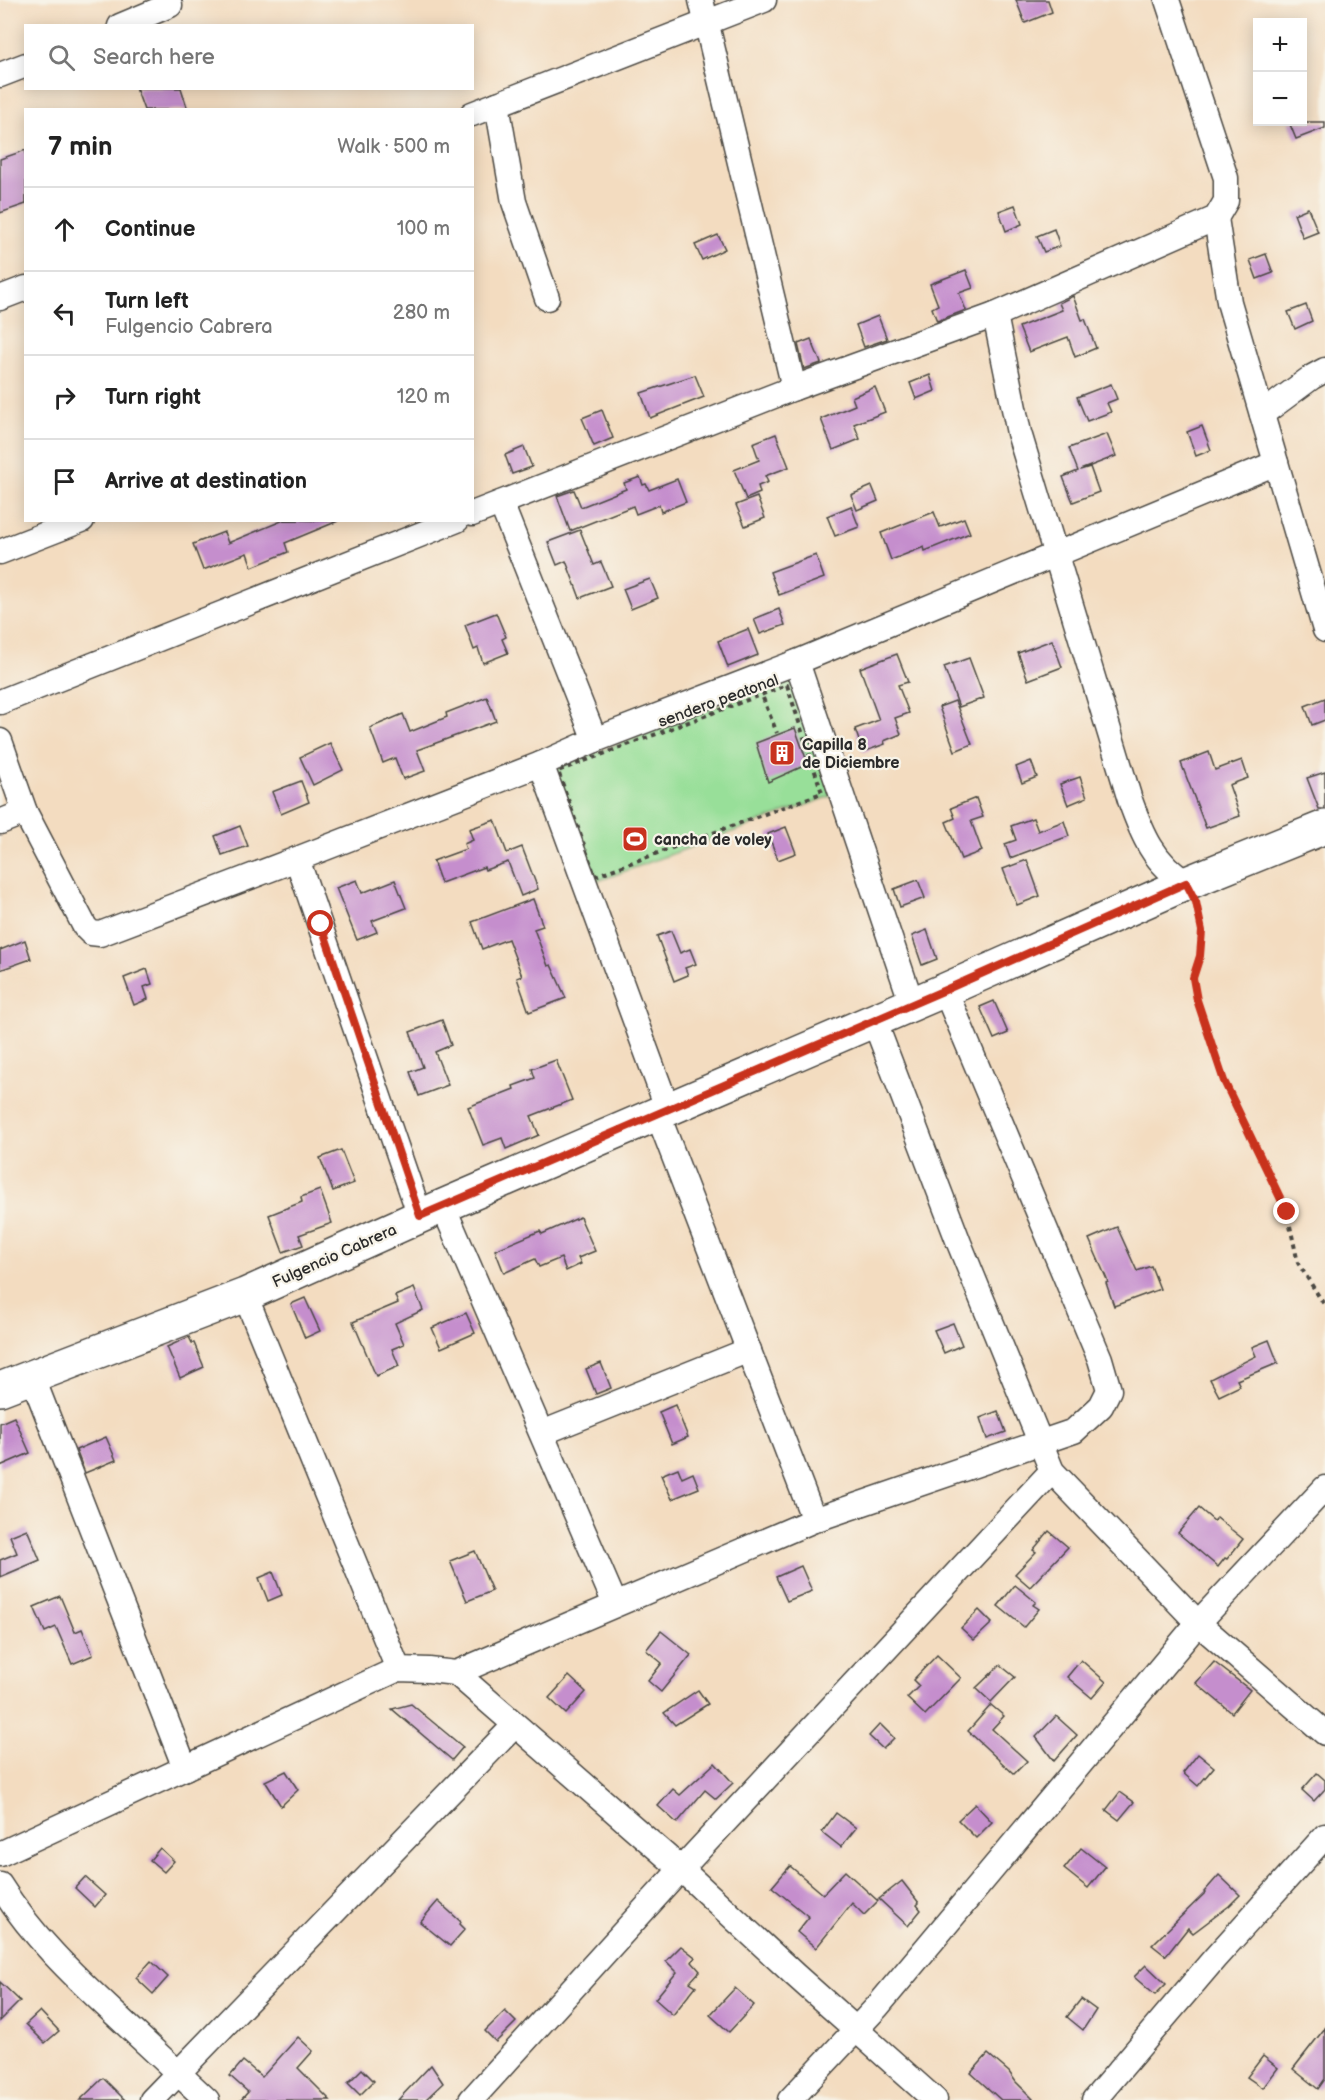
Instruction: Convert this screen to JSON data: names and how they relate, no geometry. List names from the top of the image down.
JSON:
{
  "streets": {
    "main road": ["Fulgencio Cabrera"],
    "path": ["sendero peatonal"]
  },
  "places": {
    "building": ["Capilla 8 de Diciembre"],
    "sports": ["cancha de voley"]
  },
  "page": {
    "map_buttons": ["+", "−"],
    "search": "Search here",
    "heading": ["7 min", "Walk · 500 m"],
    "list": [
      ["Continue", "100 m"],
      ["Turn left", "Fulgencio Cabrera", "280 m"],
      ["Turn right", "120 m"],
      "Arrive at destination"
    ]
  }
}
